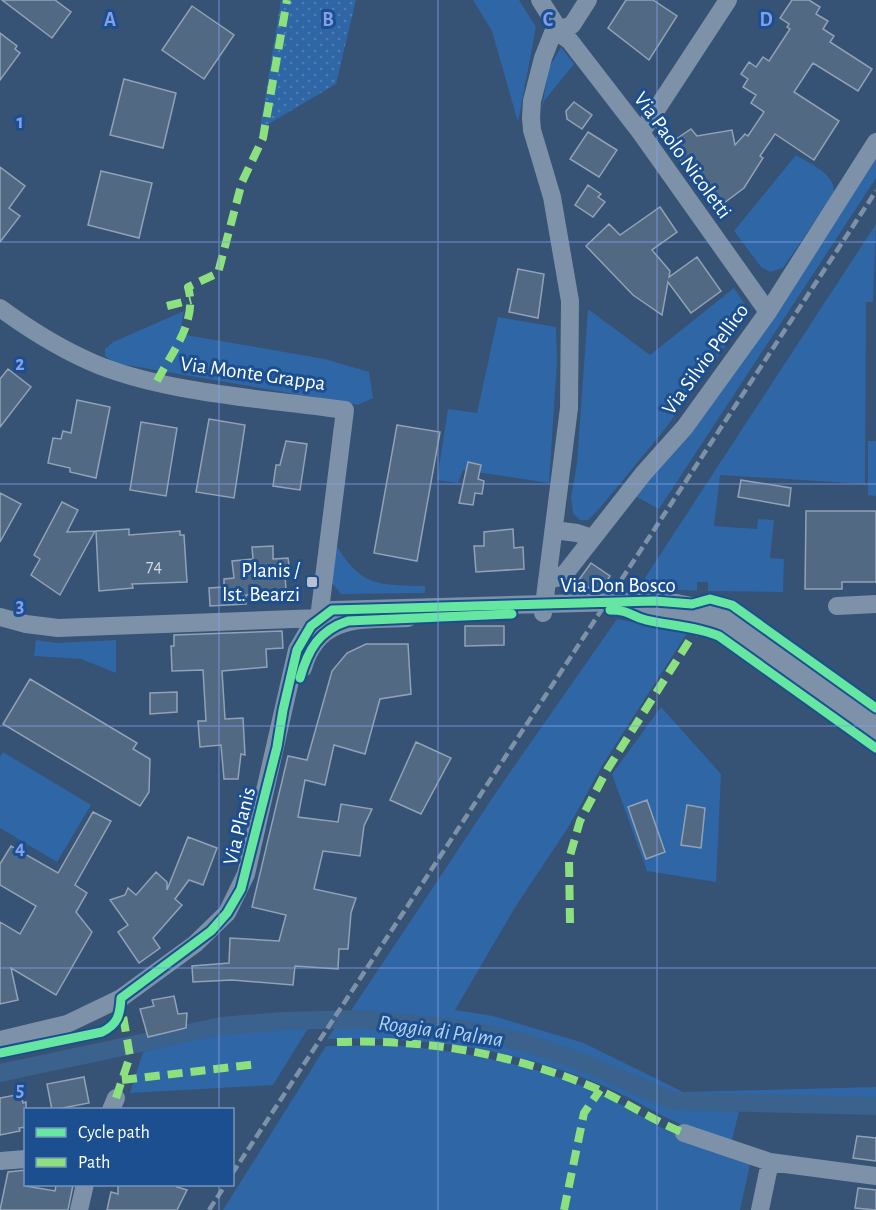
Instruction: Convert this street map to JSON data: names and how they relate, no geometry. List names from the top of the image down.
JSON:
{
  "streets": {
    "street": [
      "Via Paolo Nicoletti",
      "Via Silvio Pellico",
      "Via Monte Grappa",
      "Via Don Bosco",
      "Via Planis"
    ]
  },
  "crossings": [
    ["Via Paolo Nicoletti", "Via Silvio Pellico"],
    ["Via Monte Grappa", "Via Planis"]
  ],
  "water": ["Roggia di Palma"],
  "places": {
    "transit": ["Planis / Ist. Bearzi"]
  },
  "house_numbers": ["74"],
  "legend": ["Cycle path", "Path"],
  "grid": {
    "columns": [
      "A",
      "B",
      "C",
      "D"
    ],
    "rows": [
      "1",
      "2",
      "3",
      "4",
      "5"
    ]
  }
}
